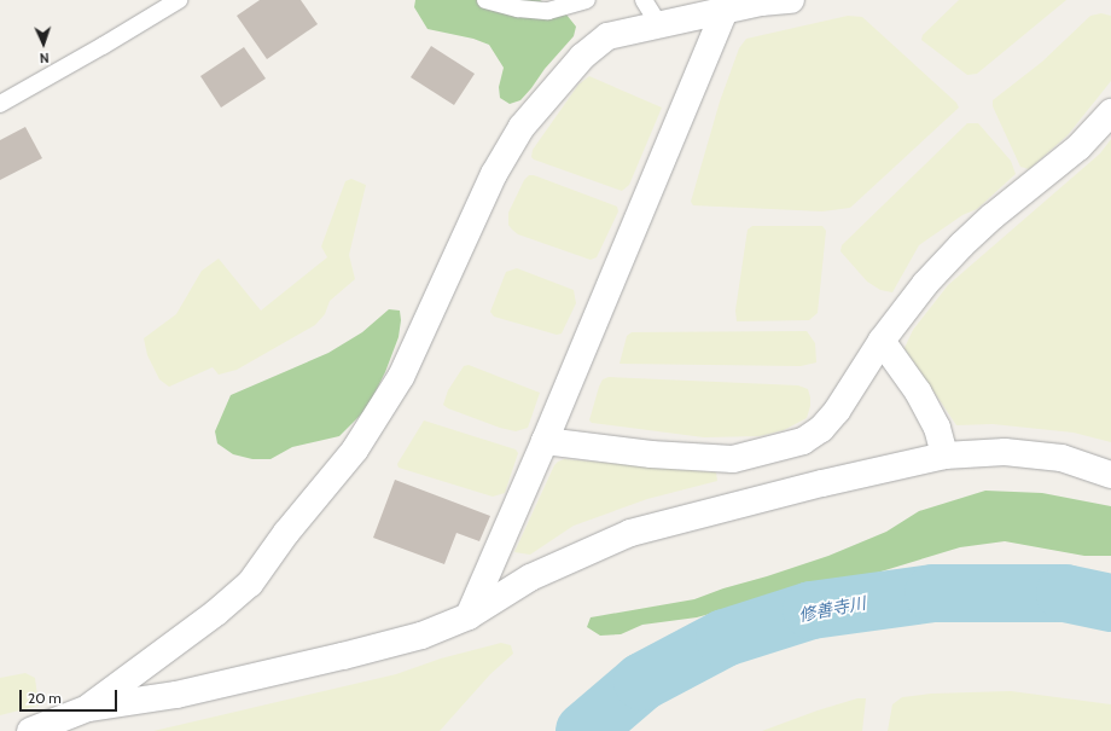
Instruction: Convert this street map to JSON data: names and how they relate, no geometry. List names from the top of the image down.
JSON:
{
  "water": ["修善寺川"],
  "scale_bar": "20 m",
  "north": "bottom"
}
